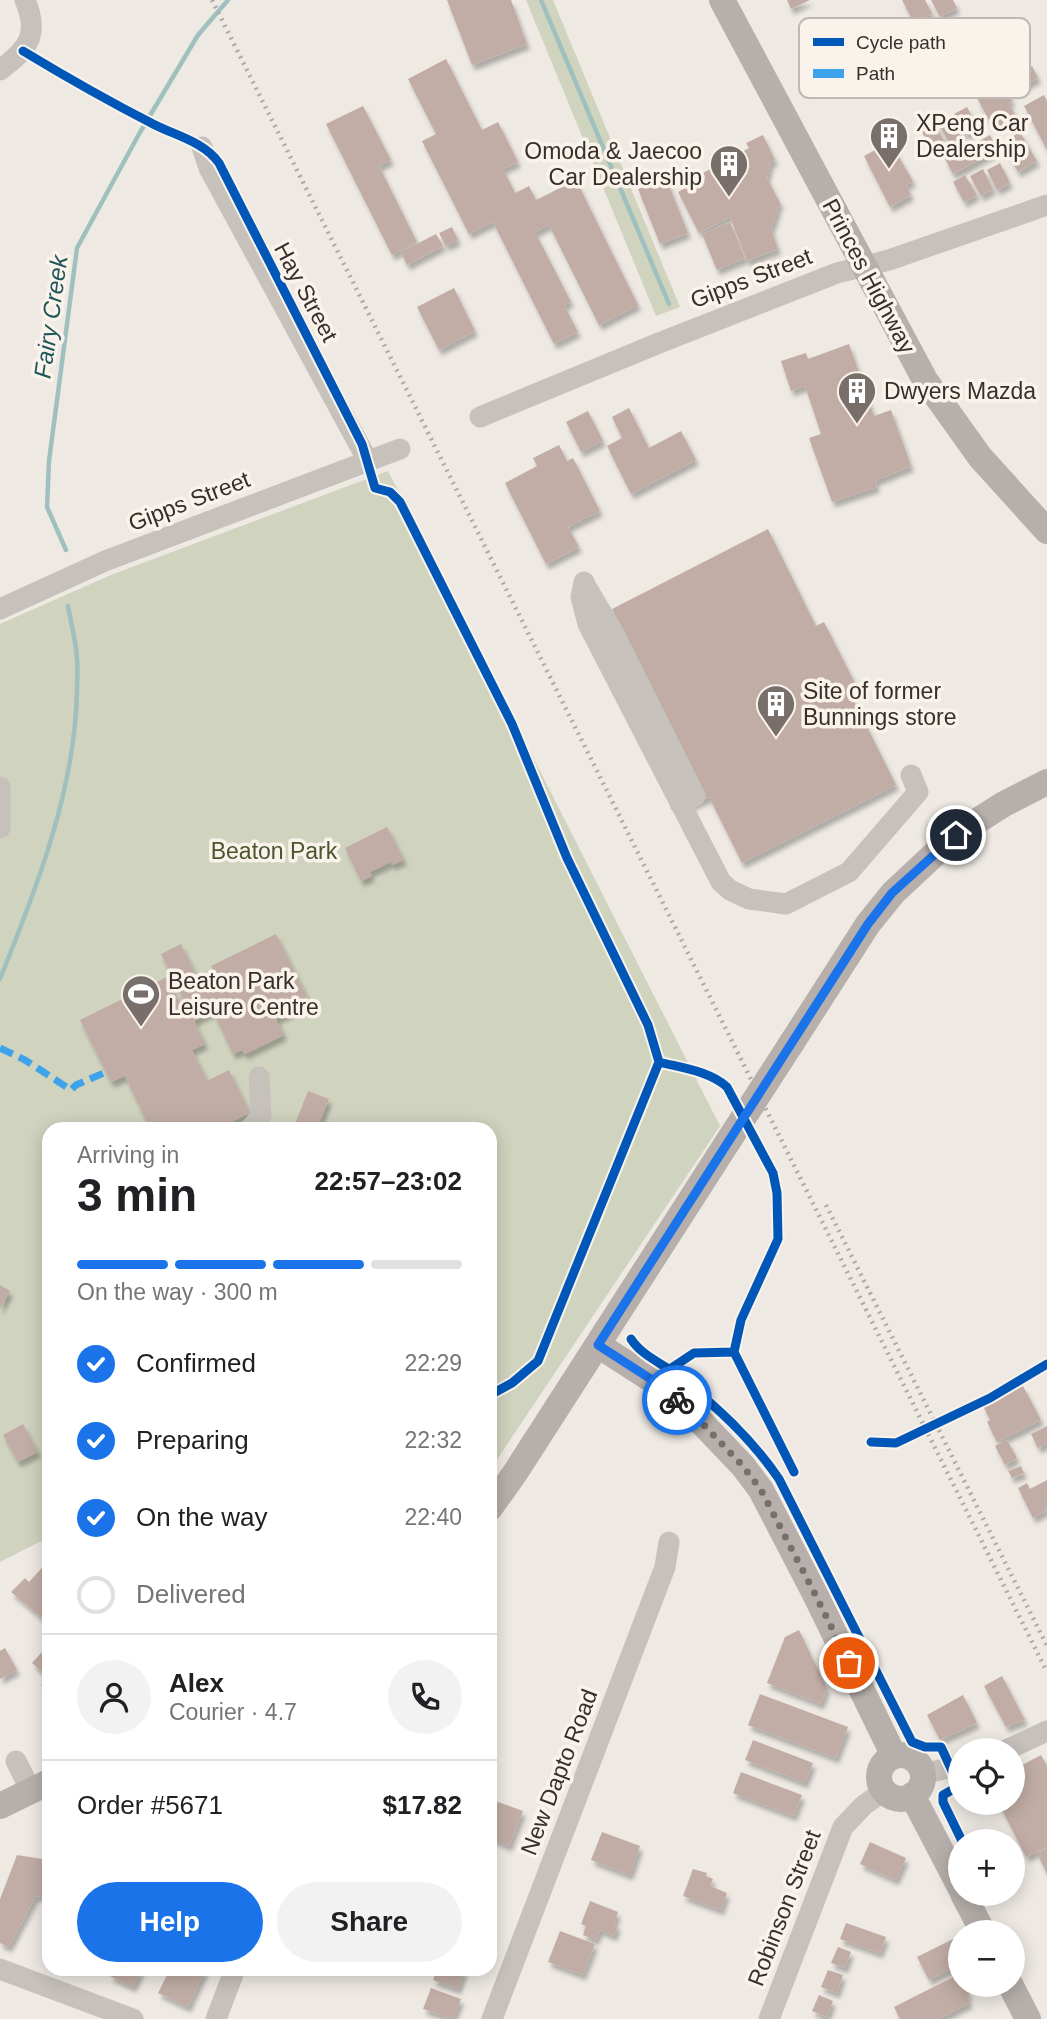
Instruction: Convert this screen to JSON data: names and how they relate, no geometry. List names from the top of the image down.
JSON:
{
  "streets": {
    "main road": ["Princes Highway"],
    "street": [
      "Gipps Street",
      "Hay Street",
      "New Dapto Road",
      "Robinson Street"
    ]
  },
  "crossings": [
    ["Princes Highway", "Gipps Street"],
    ["Gipps Street", "Hay Street"]
  ],
  "water": ["Fairy Creek"],
  "parks": ["Beaton Park"],
  "places": {
    "building": [
      "XPeng Car Dealership",
      "Omoda & Jaecoo Car Dealership",
      "Dwyers Mazda",
      "Site of former Bunnings store"
    ],
    "sports": ["Beaton Park Leisure Centre"]
  },
  "legend": ["Cycle path", "Path"],
  "page": {
    "heading": ["3 min", "Arriving in", "22:57–23:02"],
    "panel": [
      "Alex",
      "Courier · 4.7",
      "Order #5671",
      "$17.82"
    ],
    "bar": "On the way · 300 m",
    "list": [
      ["Confirmed", "22:29"],
      ["Preparing", "22:32"],
      ["On the way", "22:40"],
      "Delivered"
    ],
    "map_buttons": ["+", "−"],
    "buttons": ["Help", "Share"]
  }
}
